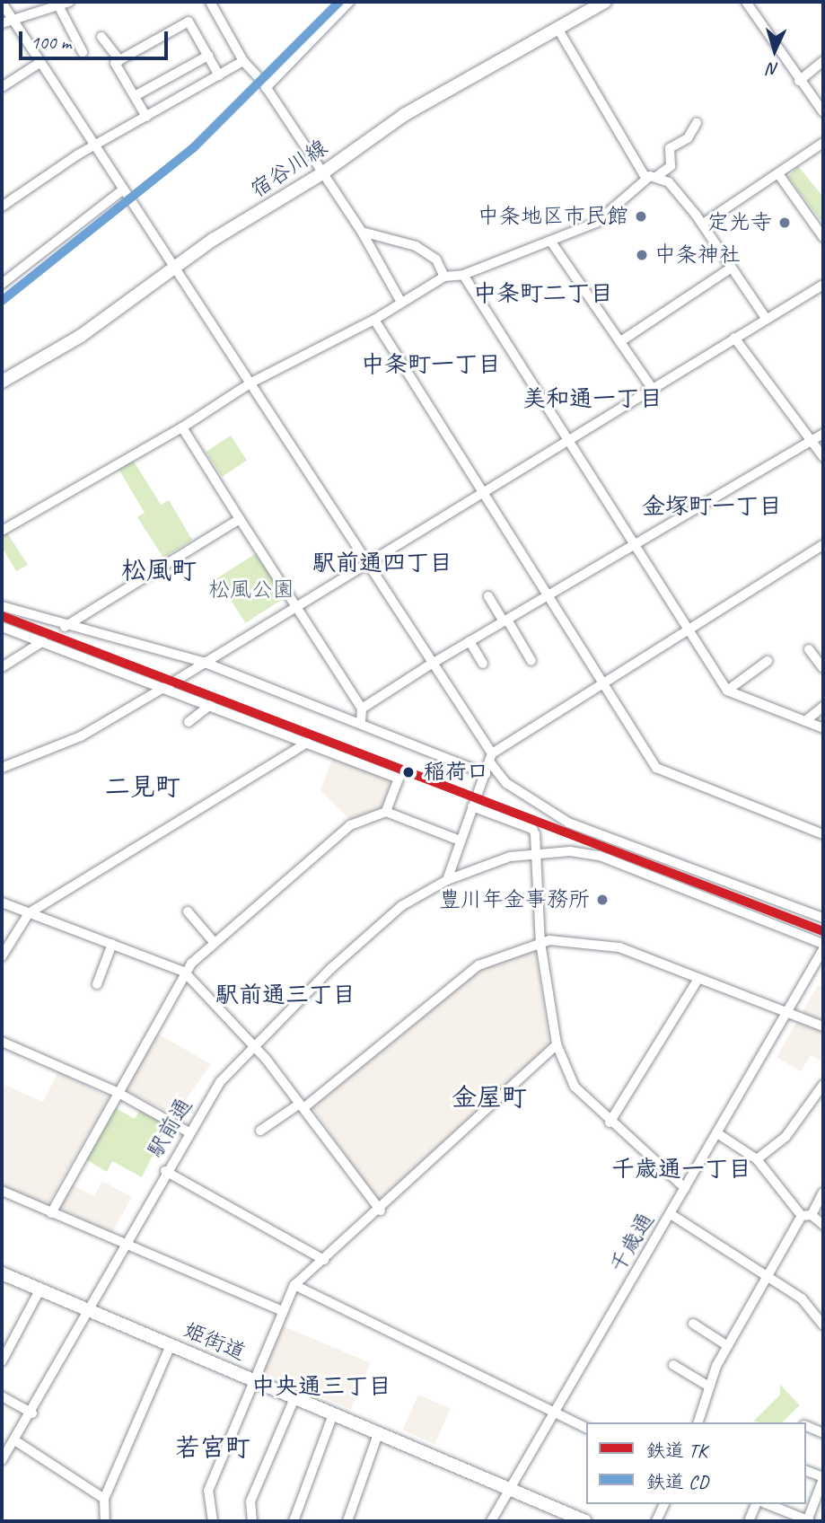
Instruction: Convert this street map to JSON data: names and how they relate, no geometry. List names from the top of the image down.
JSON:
{
  "streets": {
    "main road": ["宿谷川線", "姫街道"],
    "street": ["駅前通", "千歳通"]
  },
  "crossings": [
    ["駅前通", "姫街道"],
    ["千歳通", "姫街道"]
  ],
  "districts": [
    "中条町二丁目",
    "中条町一丁目",
    "美和通一丁目",
    "金塚町一丁目",
    "駅前通四丁目",
    "松風町",
    "二見町",
    "駅前通三丁目",
    "金屋町",
    "千歳通一丁目",
    "中央通三丁目",
    "若宮町"
  ],
  "parks": ["松風公園"],
  "places": [
    "中条地区市民館",
    "定光寺",
    "中条神社",
    "稲荷口",
    "豊川年金事務所"
  ],
  "lines": ["rail line CD", "rail line TK"],
  "legend": ["鉄道 TK", "鉄道 CD"],
  "scale_bar": "100 m",
  "north": "bottom"
}
